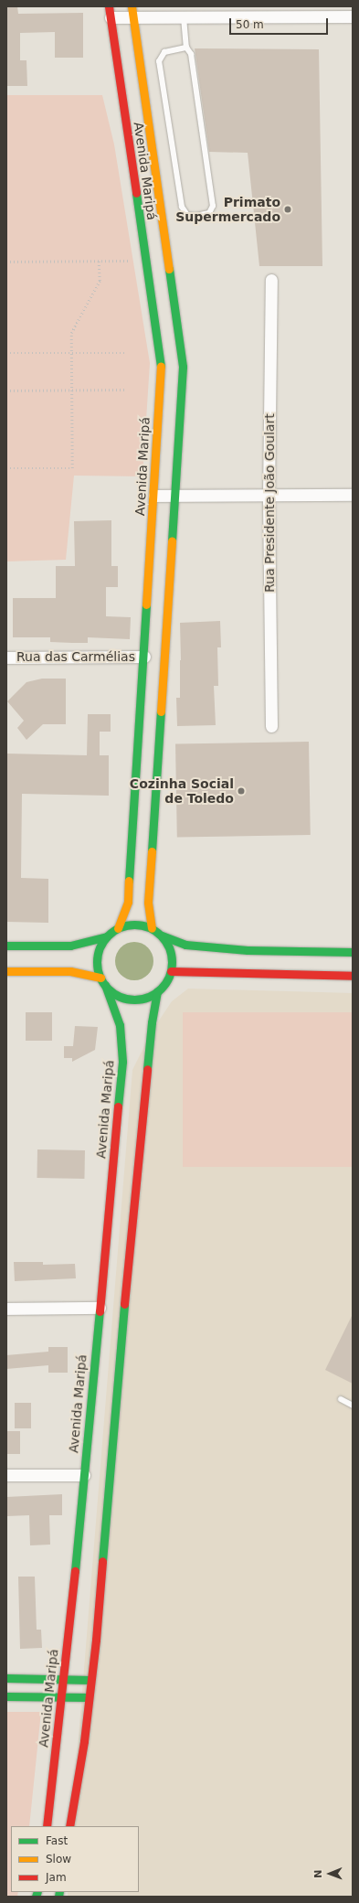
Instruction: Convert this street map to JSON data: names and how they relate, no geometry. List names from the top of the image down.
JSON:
{
  "streets": {
    "main road": ["Avenida Maripá"],
    "street": ["Rua Presidente João Goulart", "Rua das Carmélias"]
  },
  "crossings": [
    ["Avenida Maripá", "Rua das Carmélias"]
  ],
  "places": ["Primato Supermercado", "Cozinha Social de Toledo"],
  "legend": ["Fast", "Slow", "Jam"],
  "scale_bar": "50 m",
  "north": "left"
}
